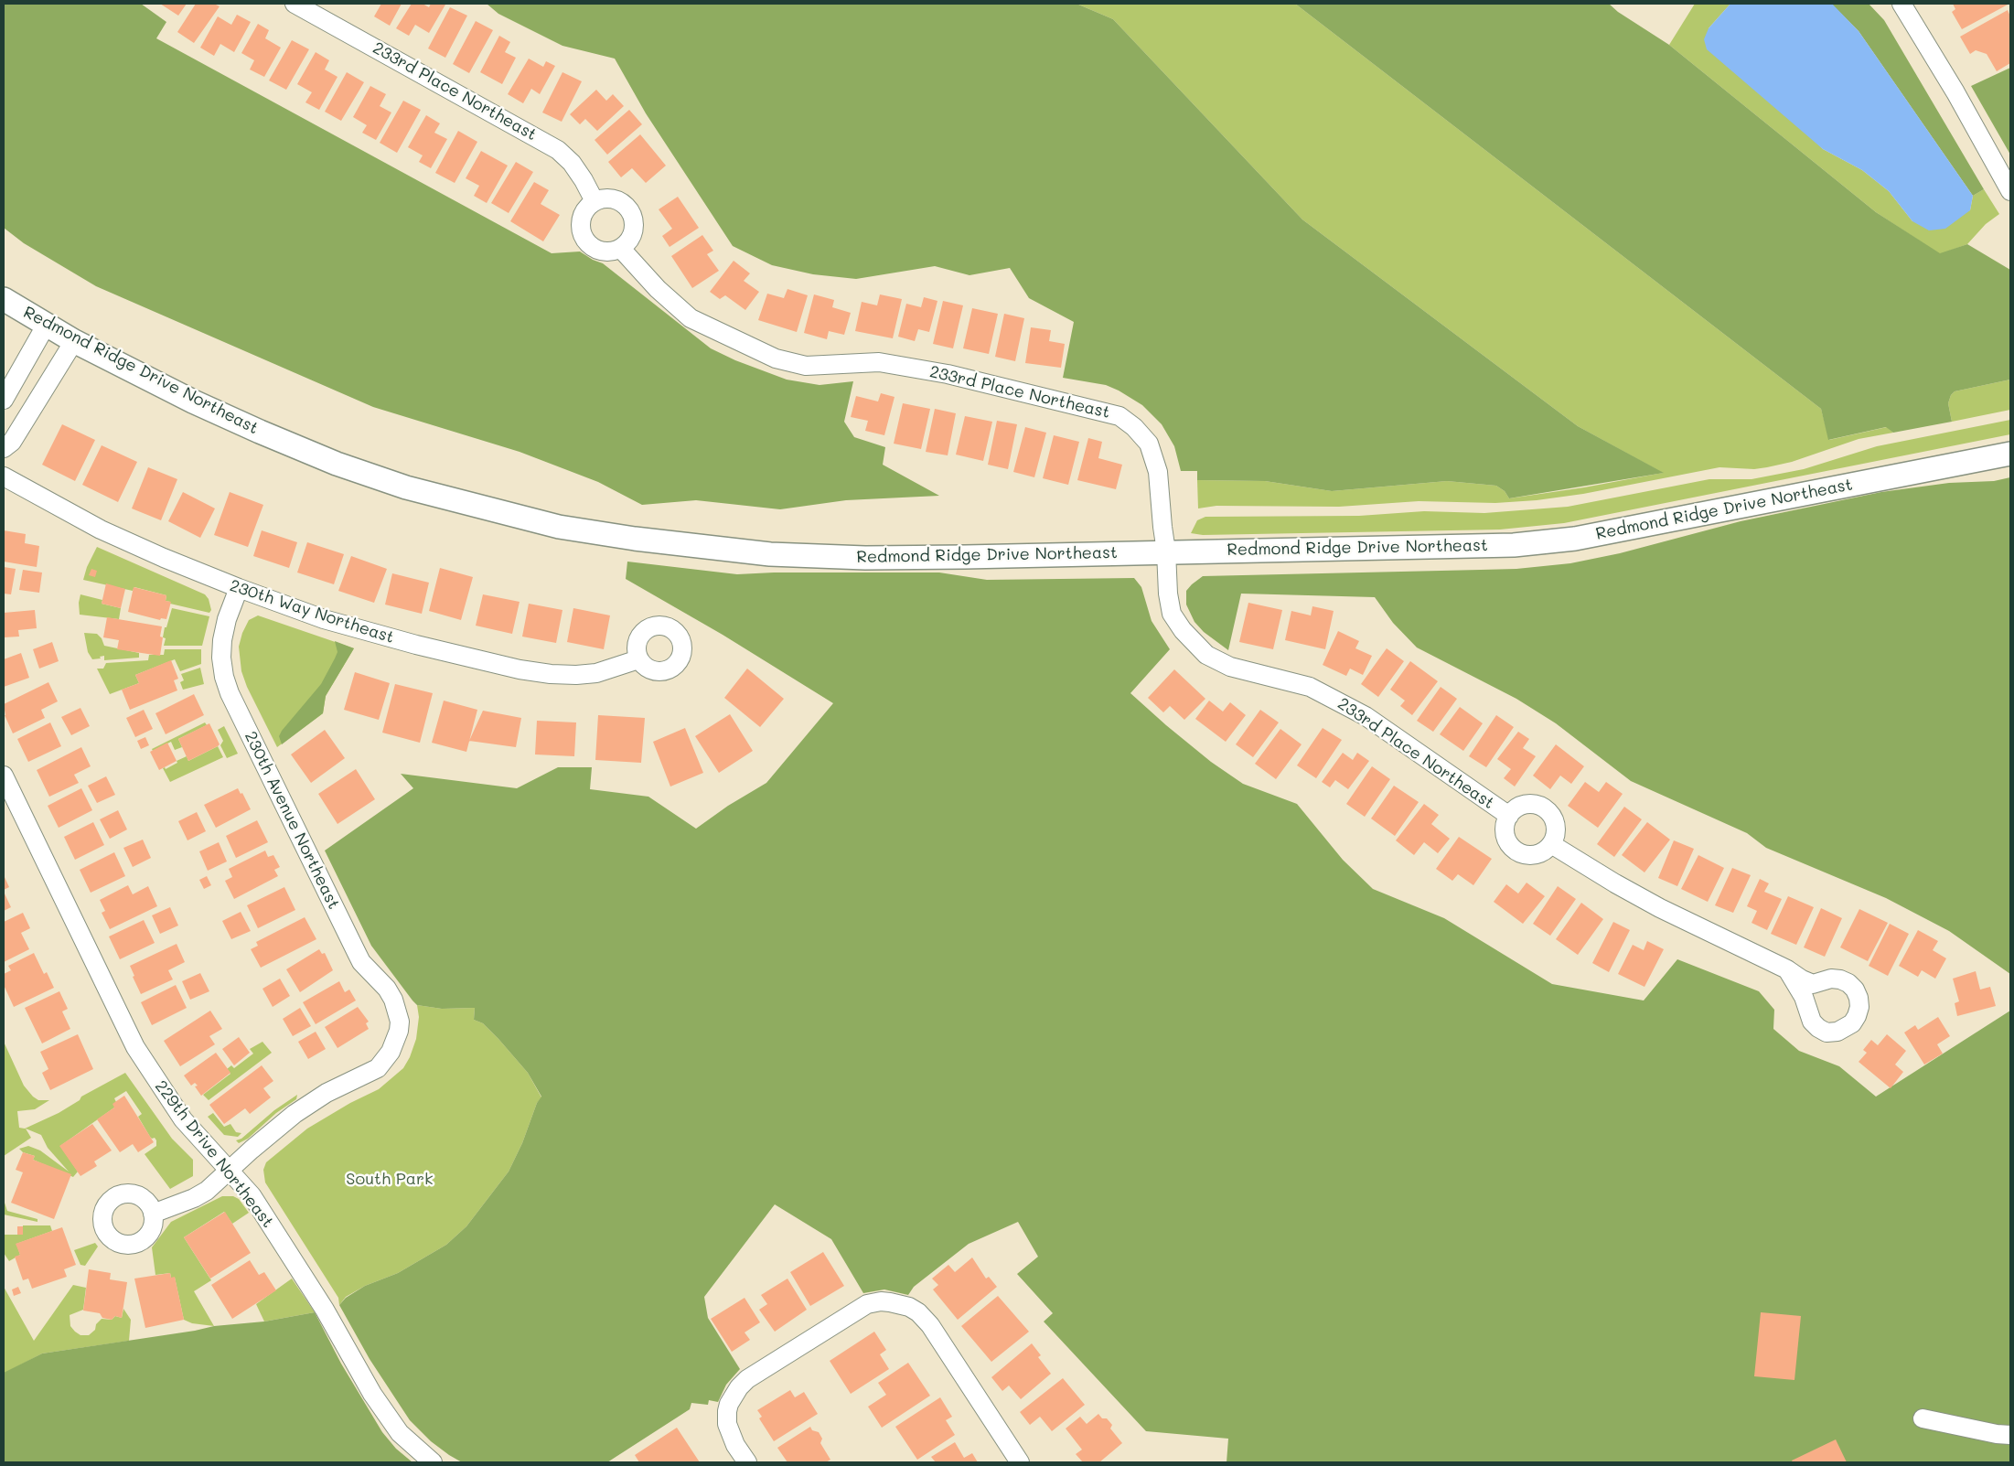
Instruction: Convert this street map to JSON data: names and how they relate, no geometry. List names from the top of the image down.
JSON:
{
  "streets": {
    "street": [
      "233rd Place Northeast",
      "Redmond Ridge Drive Northeast",
      "230th Way Northeast",
      "230th Avenue Northeast",
      "229th Drive Northeast"
    ]
  },
  "crossings": [
    ["233rd Place Northeast", "Redmond Ridge Drive Northeast"],
    ["230th Way Northeast", "230th Avenue Northeast"],
    ["230th Avenue Northeast", "229th Drive Northeast"]
  ],
  "parks": ["South Park"]
}
